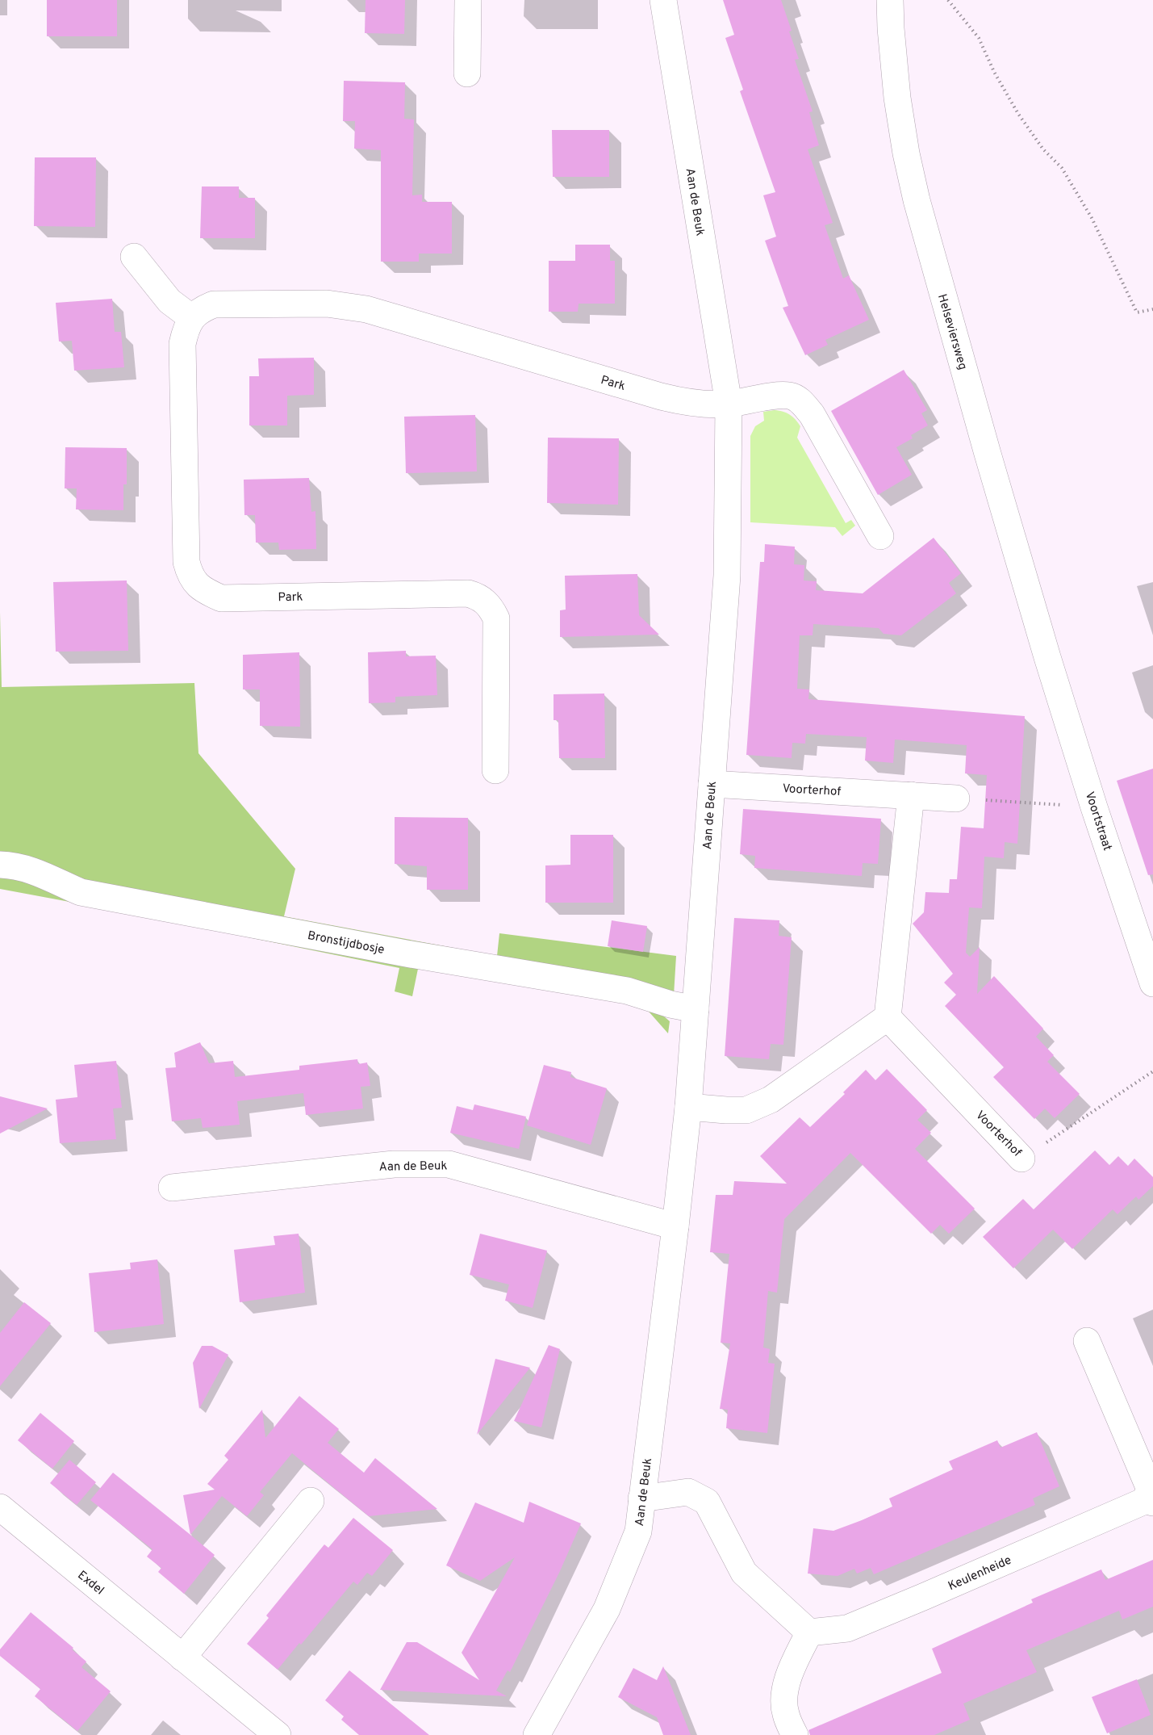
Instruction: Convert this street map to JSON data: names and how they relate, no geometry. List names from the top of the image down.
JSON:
{
  "streets": {
    "street": [
      "Aan de Beuk",
      "Helseviersweg",
      "Park",
      "Voorterhof",
      "Voortstraat",
      "Bronstijdbosje",
      "Keulenheide",
      "Exdel"
    ]
  },
  "crossings": [
    ["Aan de Beuk", "Park"],
    ["Aan de Beuk", "Voorterhof"],
    ["Aan de Beuk", "Bronstijdbosje"],
    ["Helseviersweg", "Voortstraat"]
  ]
}
